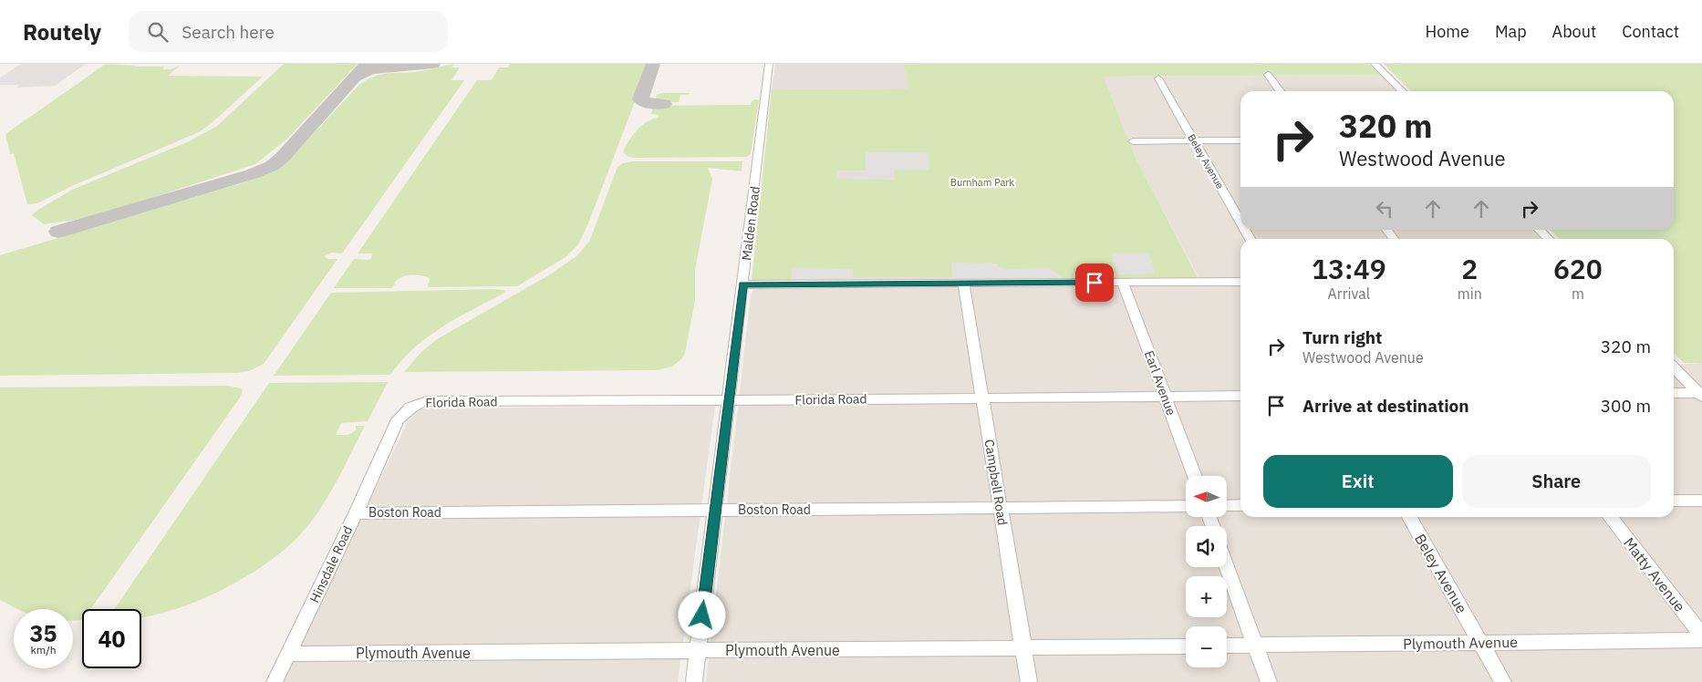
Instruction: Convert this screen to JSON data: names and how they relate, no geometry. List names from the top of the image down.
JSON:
{
  "streets": {
    "street": [
      "Beley Avenue",
      "Malden Road",
      "Earl Avenue",
      "Florida Road",
      "Campbell Road",
      "Boston Road",
      "Hinsdale Road",
      "Matty Avenue",
      "Plymouth Avenue"
    ]
  },
  "crossings": [
    ["Beley Avenue", "Plymouth Avenue"],
    ["Malden Road", "Florida Road"],
    ["Malden Road", "Boston Road"],
    ["Malden Road", "Plymouth Avenue"],
    ["Earl Avenue", "Florida Road"],
    ["Florida Road", "Campbell Road"],
    ["Florida Road", "Hinsdale Road"],
    ["Campbell Road", "Boston Road"],
    ["Campbell Road", "Plymouth Avenue"],
    ["Boston Road", "Hinsdale Road"],
    ["Hinsdale Road", "Plymouth Avenue"]
  ],
  "parks": ["Burnham Park"],
  "north": "left",
  "page": {
    "header": "Routely",
    "search": "Search here",
    "nav": [
      "Home",
      "Map",
      "About",
      "Contact"
    ],
    "turn": ["320 m", "Westwood Avenue"],
    "eta": [
      "13:49",
      "Arrival",
      "2",
      "min",
      "620",
      "m"
    ],
    "list": [
      {
        "name": "Turn right",
        "note": "Westwood Avenue",
        "value": "320 m"
      },
      {
        "name": "Arrive at destination",
        "value": "300 m"
      }
    ],
    "buttons": ["Exit", "Share"],
    "map_buttons": ["+", "−"],
    "speed": "35 km/h",
    "limit": "40"
  }
}
